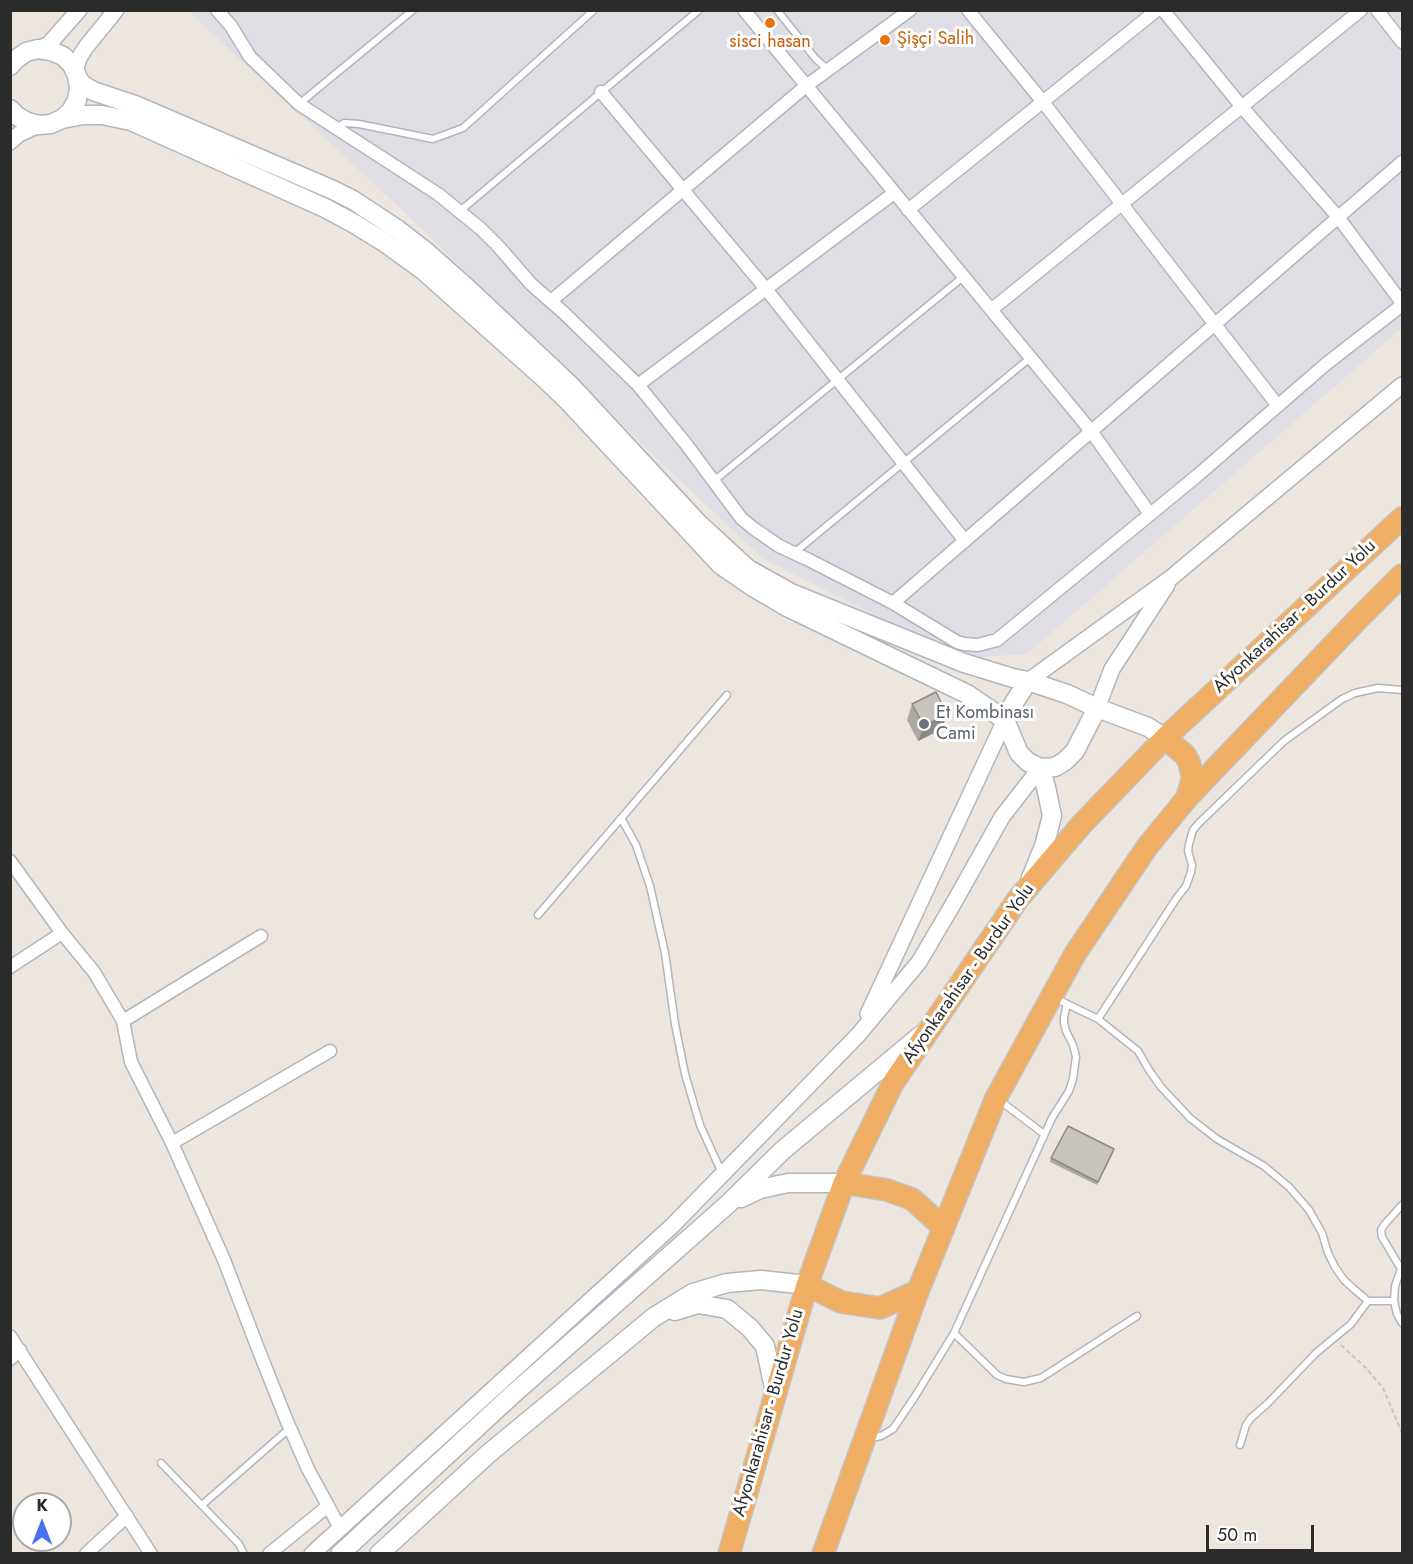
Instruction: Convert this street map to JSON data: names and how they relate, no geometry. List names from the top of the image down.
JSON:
{
  "streets": {
    "highway": ["Afyonkarahisar - Burdur Yolu"]
  },
  "places": ["sisci hasan", "Şişçi Salih", "Et Kombinası Cami"],
  "scale_bar": "50 m",
  "north": "top"
}
